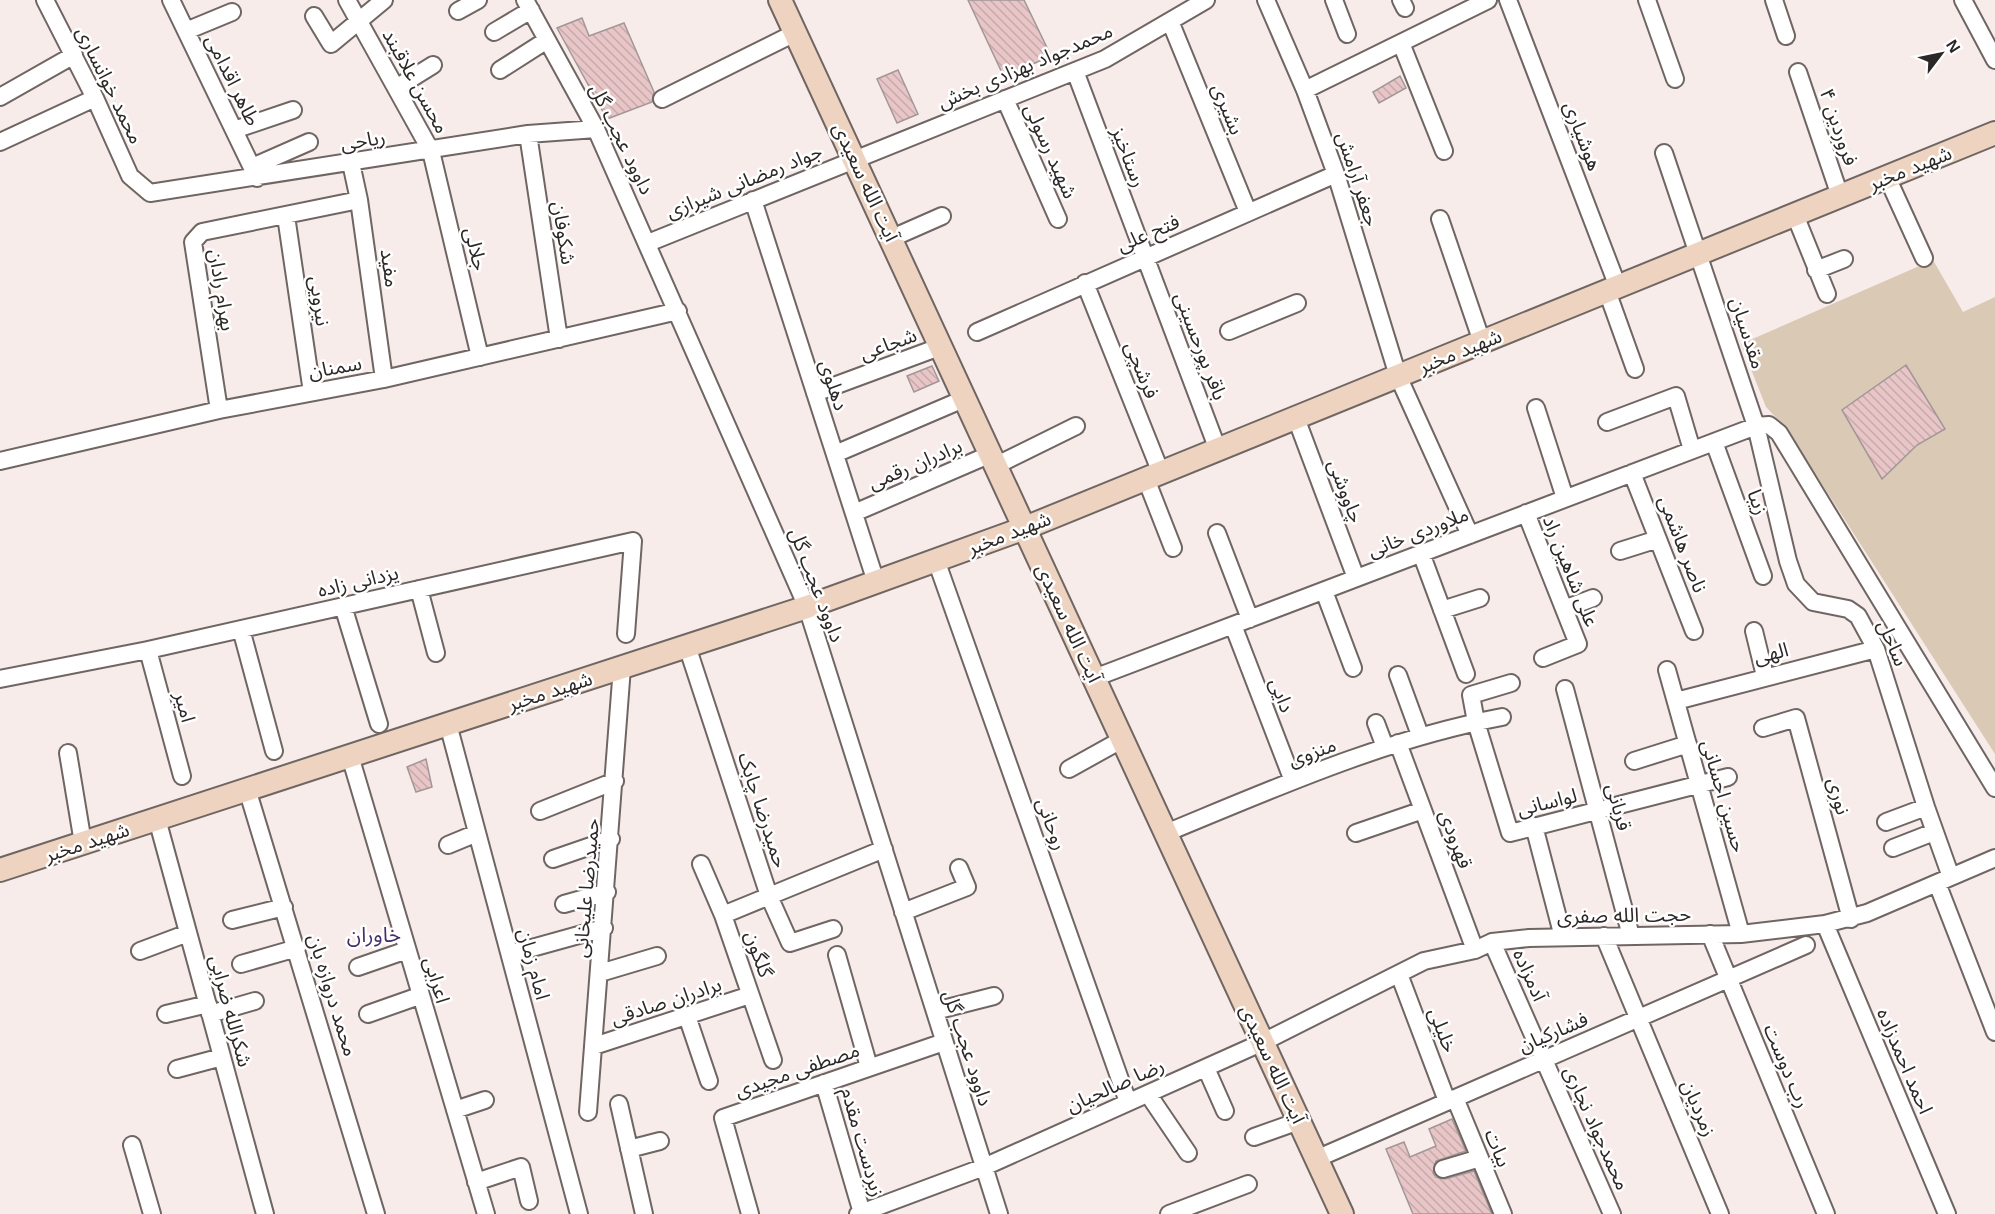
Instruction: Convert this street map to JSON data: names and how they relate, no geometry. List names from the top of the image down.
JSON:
{
  "streets": {
    "main road": ["شهید مخبر", "آیت الله سعیدی"],
    "street": [
      "محمدجواد بهزادی بخش",
      "طاهر اقدامی",
      "محسن علاقبند",
      "محمد خوانساری",
      "بشیری",
      "فروردین ۴",
      "هوشیاری",
      "داوود عجب گل",
      "ریاحی",
      "شهید رسولی",
      "رستاخیز",
      "جعفر آرامش",
      "جواد رمضانی شیرازی",
      "شکوفان",
      "فتح علی",
      "جلالی",
      "مفید",
      "بهرام رادان",
      "نیرویی",
      "مقدسیان",
      "شجاعی",
      "باقر پورحسینی",
      "سمنان",
      "فرشچی",
      "دهلوی",
      "برادران رقمی",
      "چاووشی",
      "زیبا",
      "ملاوردی خانی",
      "ناصر هاشمی",
      "علی شاهین راد",
      "یزدانی زاده",
      "ساحل",
      "الهی",
      "دایی",
      "امیر",
      "منزوی",
      "حسین احسانی",
      "نوری",
      "لواسانی",
      "قربانی",
      "حمیدرضا چابک",
      "روحانی",
      "قهرودی",
      "حمیدرضا علیخانی",
      "حجت الله صفری",
      "گلگون",
      "امام زمان",
      "آدمزاده",
      "اعرابی",
      "محمد دروازه بان",
      "برادران صادقی",
      "شکرالله ضرابی",
      "خلیلی",
      "فشارکیان",
      "احمد احمدزاده",
      "رب دوست",
      "مصطفی مجیدی",
      "رضا صالحیان",
      "زمردیان",
      "محمدجواد نجاری",
      "زبردست مقدم",
      "بیات"
    ]
  },
  "crossings": [
    ["محمدجواد بهزادی بخش", "بشیری"],
    ["محمدجواد بهزادی بخش", "شهید رسولی"],
    ["محمدجواد بهزادی بخش", "رستاخیز"],
    ["محمدجواد بهزادی بخش", "جواد رمضانی شیرازی"],
    ["محمدجواد بهزادی بخش", "آیت الله سعیدی"],
    ["طاهر اقدامی", "ریاحی"],
    ["محسن علاقبند", "ریاحی"],
    ["محسن علاقبند", "جلالی"],
    ["محمد خوانساری", "ریاحی"],
    ["بشیری", "فتح علی"],
    ["فروردین ۴", "شهید مخبر"],
    ["هوشیاری", "شهید مخبر"],
    ["داوود عجب گل", "ریاحی"],
    ["داوود عجب گل", "شهید مخبر"],
    ["داوود عجب گل", "جواد رمضانی شیرازی"],
    ["داوود عجب گل", "سمنان"],
    ["داوود عجب گل", "مصطفی مجیدی"],
    ["داوود عجب گل", "رضا صالحیان"],
    ["ریاحی", "شکوفان"],
    ["ریاحی", "جلالی"],
    ["ریاحی", "مفید"],
    ["رستاخیز", "فتح علی"],
    ["رستاخیز", "باقر پورحسینی"],
    ["شهید مخبر", "جعفر آرامش"],
    ["شهید مخبر", "آیت الله سعیدی"],
    ["شهید مخبر", "مقدسیان"],
    ["شهید مخبر", "باقر پورحسینی"],
    ["شهید مخبر", "فرشچی"],
    ["شهید مخبر", "دهلوی"],
    ["شهید مخبر", "چاووشی"],
    ["شهید مخبر", "حمیدرضا چابک"],
    ["شهید مخبر", "روحانی"],
    ["شهید مخبر", "حمیدرضا علیخانی"],
    ["شهید مخبر", "امام زمان"],
    ["شهید مخبر", "اعرابی"],
    ["شهید مخبر", "محمد دروازه بان"],
    ["شهید مخبر", "شکرالله ضرابی"],
    ["جعفر آرامش", "فتح علی"],
    ["جعفر آرامش", "ملاوردی خانی"],
    ["جواد رمضانی شیرازی", "آیت الله سعیدی"],
    ["جواد رمضانی شیرازی", "دهلوی"],
    ["آیت الله سعیدی", "شجاعی"],
    ["آیت الله سعیدی", "برادران رقمی"],
    ["آیت الله سعیدی", "ملاوردی خانی"],
    ["آیت الله سعیدی", "منزوی"],
    ["آیت الله سعیدی", "حجت الله صفری"],
    ["آیت الله سعیدی", "فشارکیان"],
    ["آیت الله سعیدی", "رضا صالحیان"],
    ["شکوفان", "سمنان"],
    ["فتح علی", "باقر پورحسینی"],
    ["فتح علی", "فرشچی"],
    ["جلالی", "سمنان"],
    ["مفید", "بهرام رادان"],
    ["مفید", "سمنان"],
    ["بهرام رادان", "نیرویی"],
    ["بهرام رادان", "سمنان"],
    ["نیرویی", "سمنان"],
    ["مقدسیان", "ملاوردی خانی"],
    ["مقدسیان", "ساحل"],
    ["شجاعی", "دهلوی"],
    ["دهلوی", "برادران رقمی"],
    ["چاووشی", "ملاوردی خانی"],
    ["زیبا", "ملاوردی خانی"],
    ["ملاوردی خانی", "ناصر هاشمی"],
    ["ملاوردی خانی", "علی شاهین راد"],
    ["ملاوردی خانی", "ساحل"],
    ["ملاوردی خانی", "دایی"],
    ["یزدانی زاده", "امیر"],
    ["ساحل", "الهی"],
    ["ساحل", "حجت الله صفری"],
    ["الهی", "حسین احسانی"],
    ["دایی", "منزوی"],
    ["منزوی", "لواسانی"],
    ["منزوی", "قهرودی"],
    ["حسین احسانی", "لواسانی"],
    ["حسین احسانی", "حجت الله صفری"],
    ["نوری", "حجت الله صفری"],
    ["لواسانی", "قربانی"],
    ["قربانی", "حجت الله صفری"],
    ["روحانی", "رضا صالحیان"],
    ["قهرودی", "حجت الله صفری"],
    ["حمیدرضا علیخانی", "برادران صادقی"],
    ["حجت الله صفری", "آدمزاده"],
    ["حجت الله صفری", "خلیلی"],
    ["حجت الله صفری", "احمد احمدزاده"],
    ["حجت الله صفری", "رب دوست"],
    ["حجت الله صفری", "رضا صالحیان"],
    ["حجت الله صفری", "زمردیان"],
    ["گلگون", "برادران صادقی"],
    ["آدمزاده", "فشارکیان"],
    ["آدمزاده", "محمدجواد نجاری"],
    ["خلیلی", "فشارکیان"],
    ["خلیلی", "بیات"],
    ["فشارکیان", "رب دوست"],
    ["فشارکیان", "زمردیان"],
    ["فشارکیان", "محمدجواد نجاری"],
    ["فشارکیان", "بیات"],
    ["مصطفی مجیدی", "زبردست مقدم"],
    ["رضا صالحیان", "زبردست مقدم"]
  ],
  "districts": ["خاوران"],
  "north": "top right"
}
